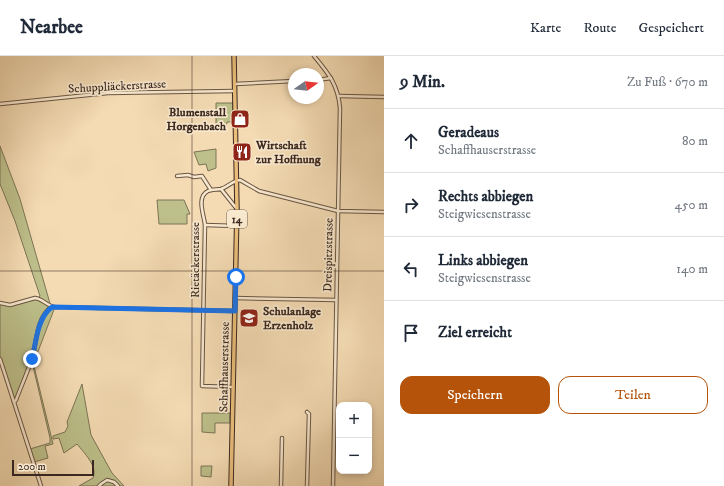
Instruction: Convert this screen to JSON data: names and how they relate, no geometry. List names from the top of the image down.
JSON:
{
  "streets": {
    "main road": ["14", "Schaffhauserstrasse"],
    "street": ["Schuppliäckerstrasse", "Dreispitzstrasse", "Rietäckerstrasse"]
  },
  "crossings": [
    ["Schuppliäckerstrasse", "Schaffhauserstrasse"],
    ["Rietäckerstrasse", "Schaffhauserstrasse"]
  ],
  "places": {
    "shop": ["Blumenstall Horgenbach"],
    "restaurant": ["Wirtschaft zur Hoffnung"],
    "school or university": ["Schulanlage Erzenholz"]
  },
  "scale_bar": "200 m",
  "north": "right",
  "page": {
    "header": "Nearbee",
    "nav": ["Karte", "Route", "Gespeichert"],
    "heading": ["9 Min.", "Zu Fuß · 670 m"],
    "list": [
      ["Geradeaus", "Schaffhauserstrasse", "80 m"],
      ["Rechts abbiegen", "Steigwiesenstrasse", "450 m"],
      ["Links abbiegen", "Steigwiesenstrasse", "140 m"],
      "Ziel erreicht"
    ],
    "buttons": ["Speichern", "Teilen"],
    "map_buttons": ["+", "−"],
    "scale": "200 m"
  }
}
